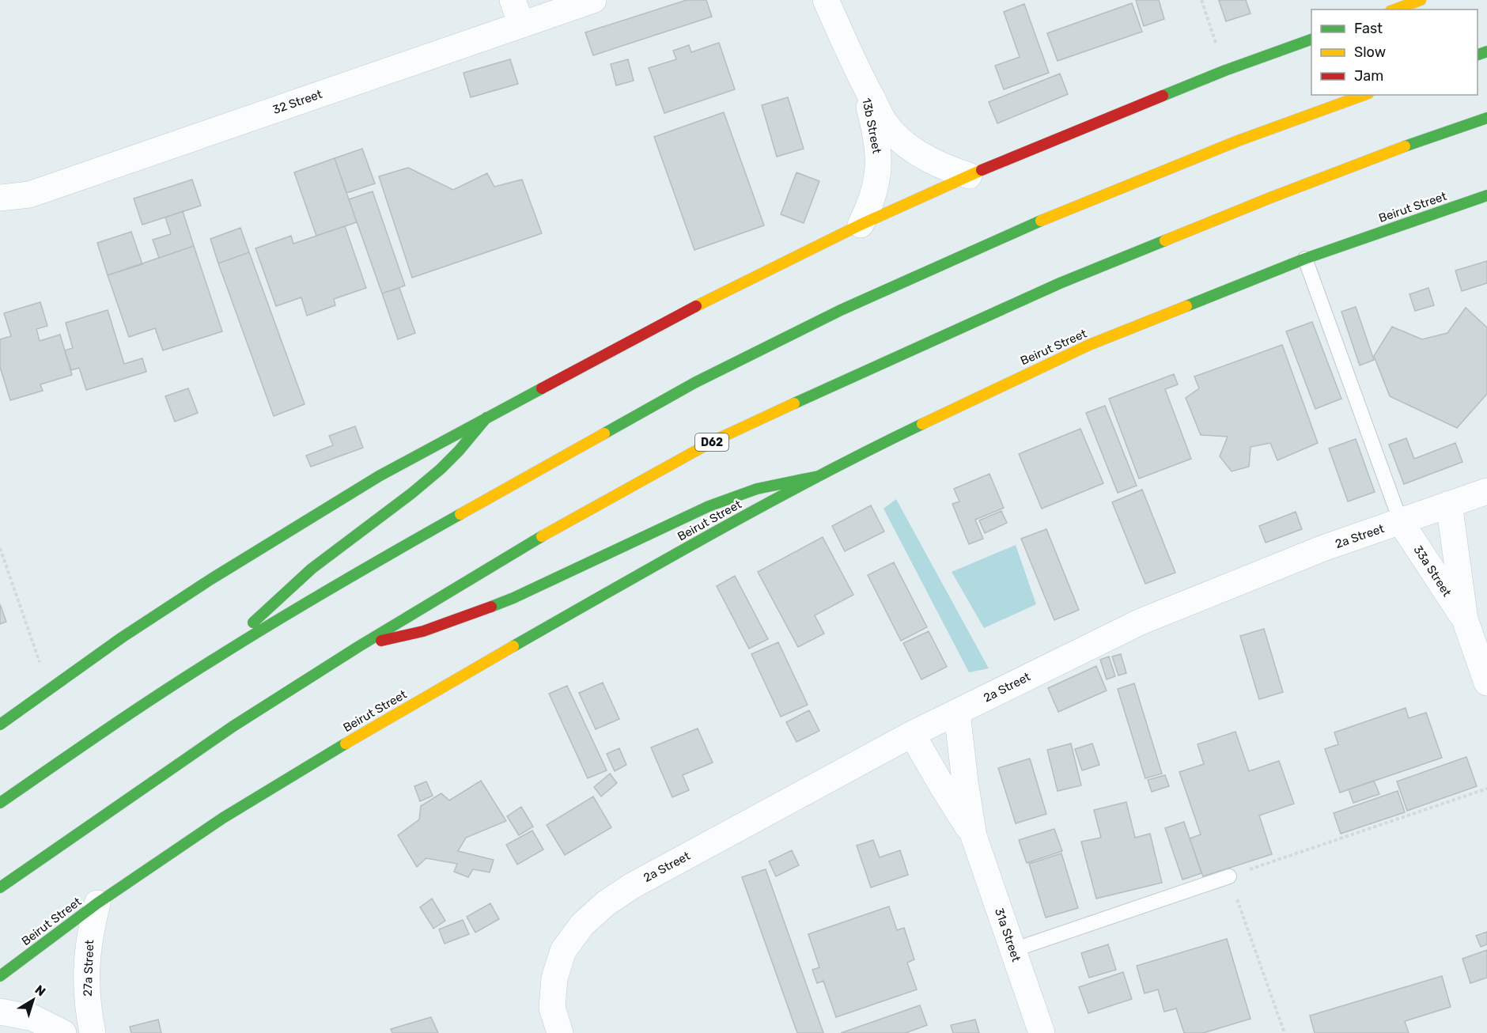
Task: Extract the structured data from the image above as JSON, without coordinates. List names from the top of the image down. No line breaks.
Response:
{"streets":{"main road":["Beirut Street","D62"],"street":["32 Street","13b Street","2a Street","33a Street","31a Street","27a Street"]},"crossings":[["Beirut Street","27a Street"],["2a Street","33a Street"],["2a Street","31a Street"]],"legend":["Fast","Slow","Jam"],"north":"top right"}
